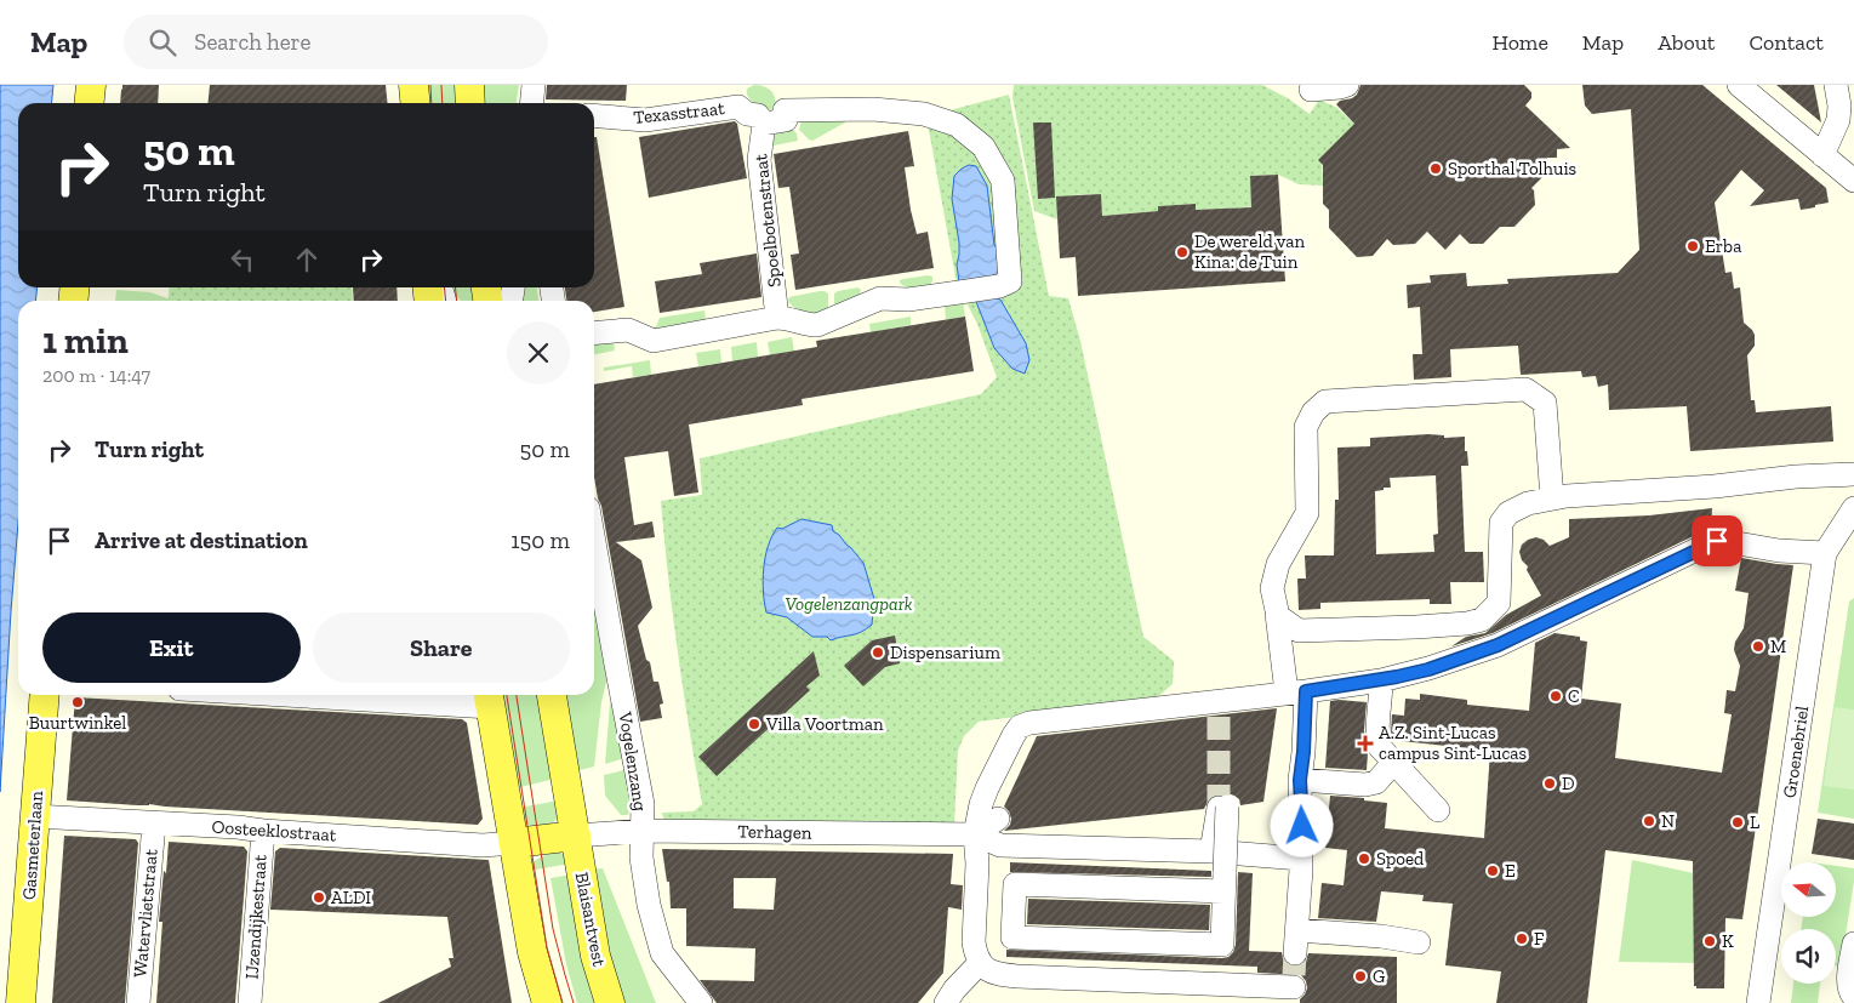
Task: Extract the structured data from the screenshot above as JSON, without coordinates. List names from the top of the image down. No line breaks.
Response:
{"streets":{"main road":["Gasmeterlaan","Blaisantvest"],"street":["Texasstraat","Spoelbotenstraat","Groenebriel","Vogelenzang","Oosteeklostraat","Terhagen","Watervlietstraat","IJzendijkestraat"]},"crossings":[["Texasstraat","Spoelbotenstraat"],["Vogelenzang","Terhagen"],["Oosteeklostraat","Gasmeterlaan"],["Oosteeklostraat","Watervlietstraat"],["Oosteeklostraat","IJzendijkestraat"],["Terhagen","Blaisantvest"]],"parks":["Vogelenzangpark"],"places":{"other":["Sporthal Tolhuis","Erba","De wereld van Kina: de Tuin","M","Dispensarium","C","Buurtwinkel","Villa Voortman","D","N","L","Spoed","E","ALDI","F","K","G"],"health":["A.Z. Sint-Lucas campus Sint-Lucas"]},"north":"left","page":{"header":"Map","search":"Search here","nav":["Home","Map","About","Contact"],"turn":["50 m","Turn right"],"heading":["1 min","200 m · 14:47"],"list":[{"name":"Turn right","value":"50 m"},{"name":"Arrive at destination","value":"150 m"}],"buttons":["Exit","Share"]}}
